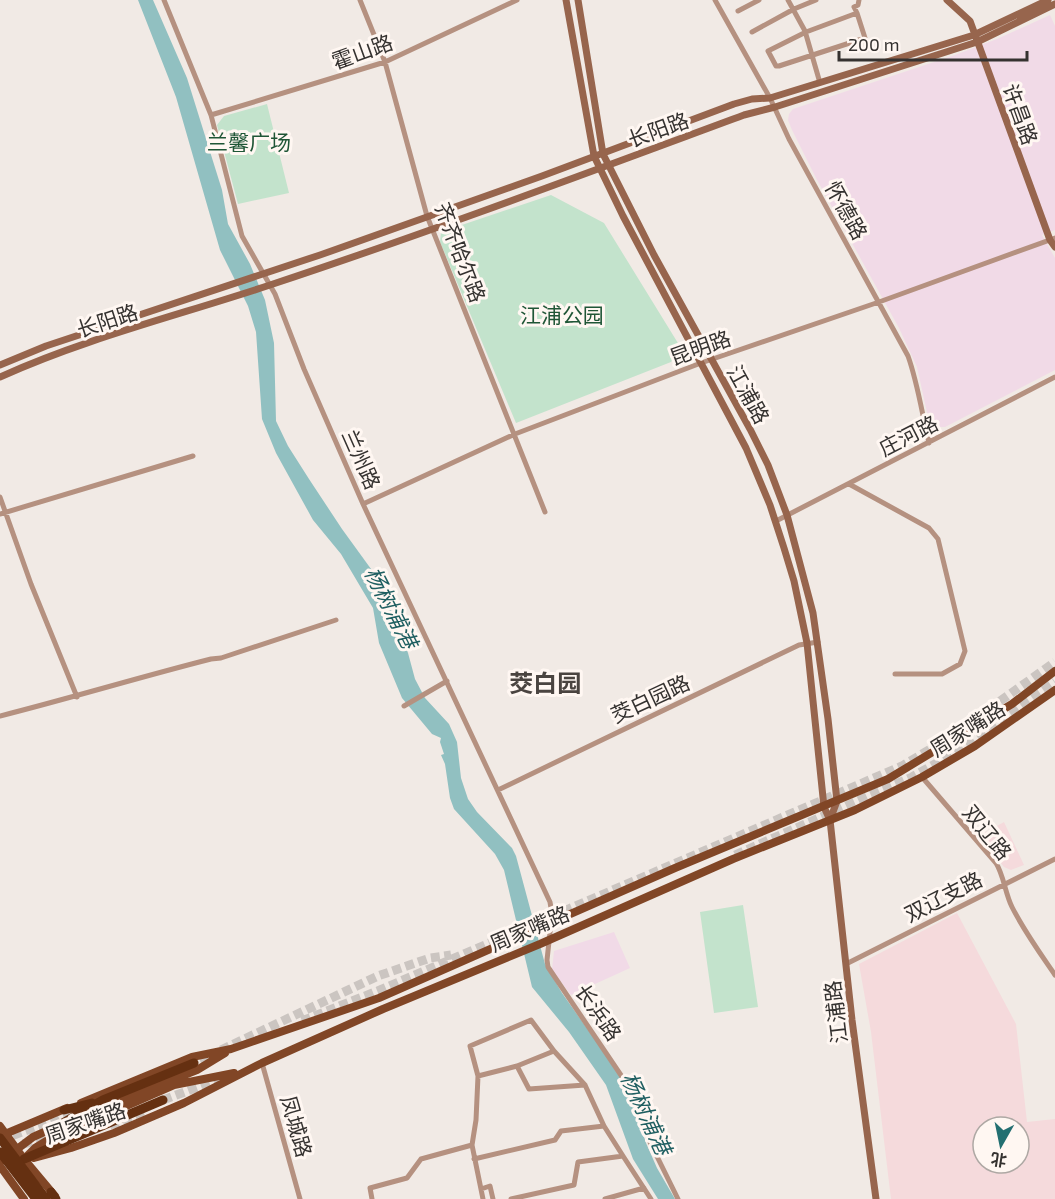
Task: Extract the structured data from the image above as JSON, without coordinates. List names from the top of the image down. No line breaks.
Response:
{"streets":{"main road":["许昌路","长阳路","江浦路","周家嘴路"],"street":["霍山路","怀德路","齐齐哈尔路","昆明路","庄河路","兰州路","茭白园路","双辽路","双辽支路","长浜路","凤城路"]},"crossings":[["霍山路","齐齐哈尔路"],["霍山路","兰州路"],["许昌路","长阳路"],["许昌路","昆明路"],["长阳路","怀德路"],["长阳路","齐齐哈尔路"],["长阳路","江浦路"],["长阳路","兰州路"],["怀德路","昆明路"],["怀德路","庄河路"],["齐齐哈尔路","昆明路"],["昆明路","江浦路"],["昆明路","兰州路"],["江浦路","庄河路"],["江浦路","茭白园路"],["江浦路","周家嘴路"],["江浦路","双辽支路"],["兰州路","茭白园路"],["兰州路","周家嘴路"],["兰州路","长浜路"],["周家嘴路","双辽路"],["周家嘴路","长浜路"],["周家嘴路","凤城路"],["双辽路","双辽支路"]],"districts":["茭白园"],"water":["杨树浦港"],"parks":["兰馨广场","江浦公园"],"scale_bar":"200 m","north":"bottom"}
